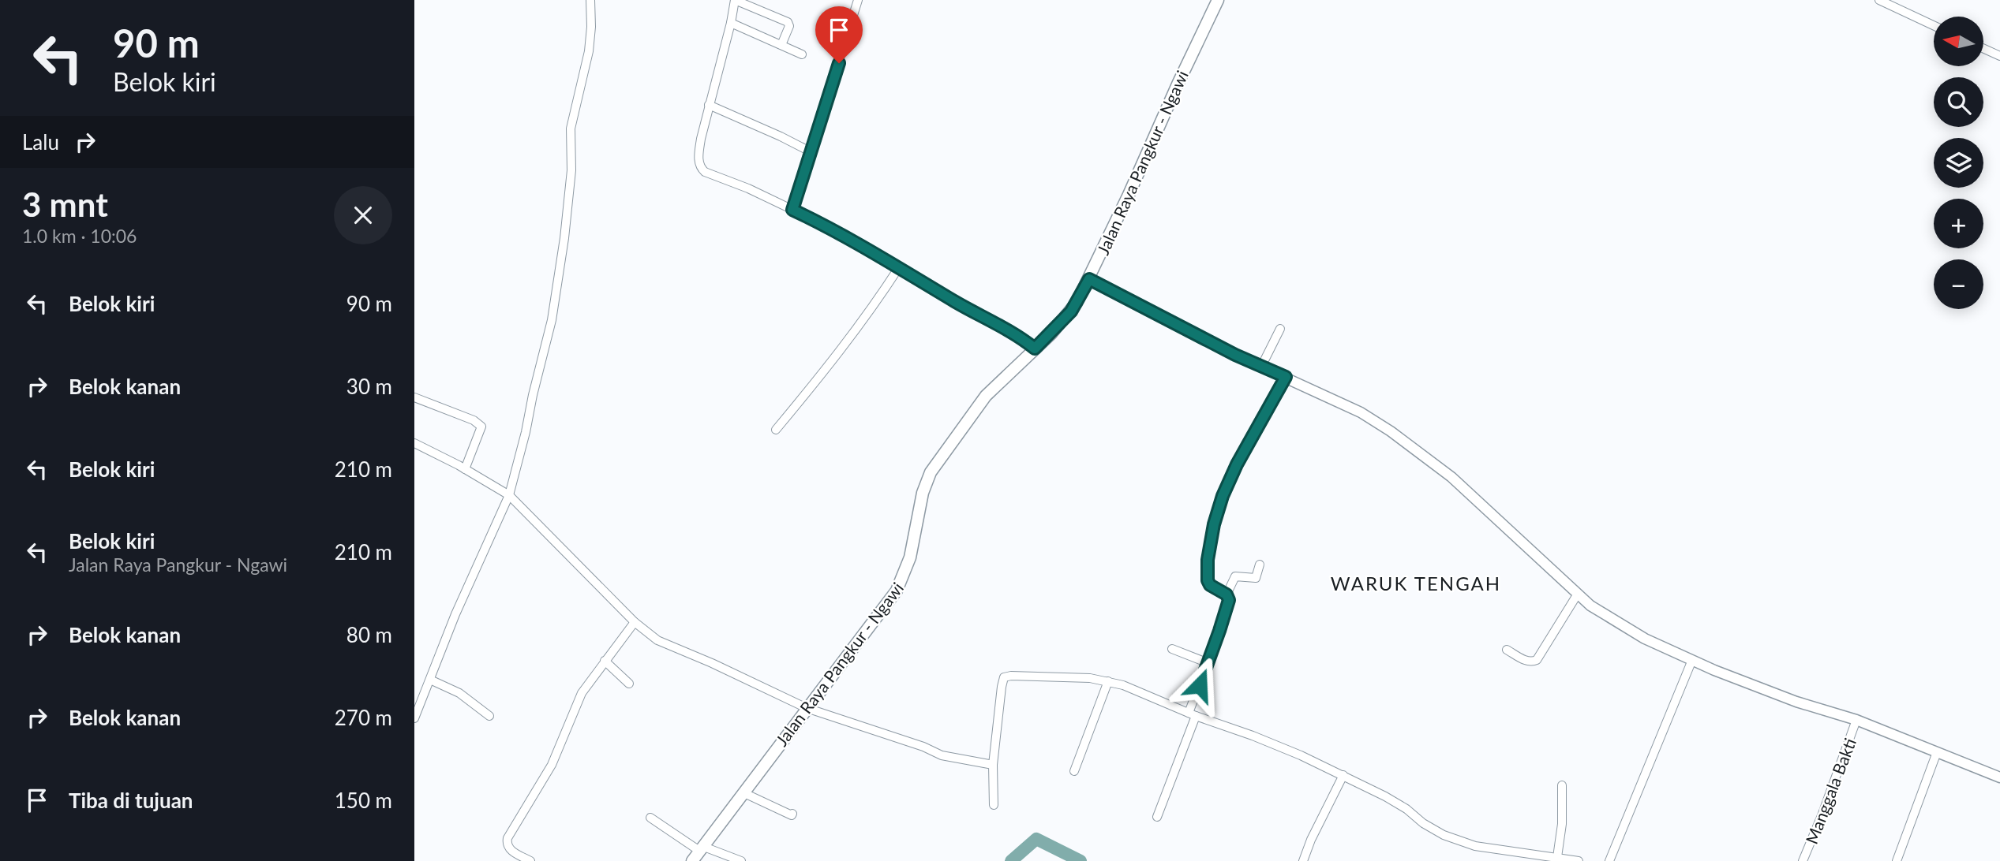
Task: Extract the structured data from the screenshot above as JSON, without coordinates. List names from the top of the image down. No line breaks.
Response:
{"streets":{"main road":["Jalan Raya Pangkur - Ngawi"],"street":["Manggala Bakti"]},"districts":["WARUK TENGAH"],"north":"left","page":{"turn":["90 m","Belok kiri"],"map_buttons":["+","−"],"then":"Lalu","heading":["3 mnt","1.0 km · 10:06"],"list":[{"name":"Belok kiri","value":"90 m"},{"name":"Belok kanan","value":"30 m"},{"name":"Belok kiri","value":"210 m"},{"name":"Belok kiri","note":"Jalan Raya Pangkur - Ngawi","value":"210 m"},{"name":"Belok kanan","value":"80 m"},{"name":"Belok kanan","value":"270 m"},{"name":"Tiba di tujuan","value":"150 m"}]}}
